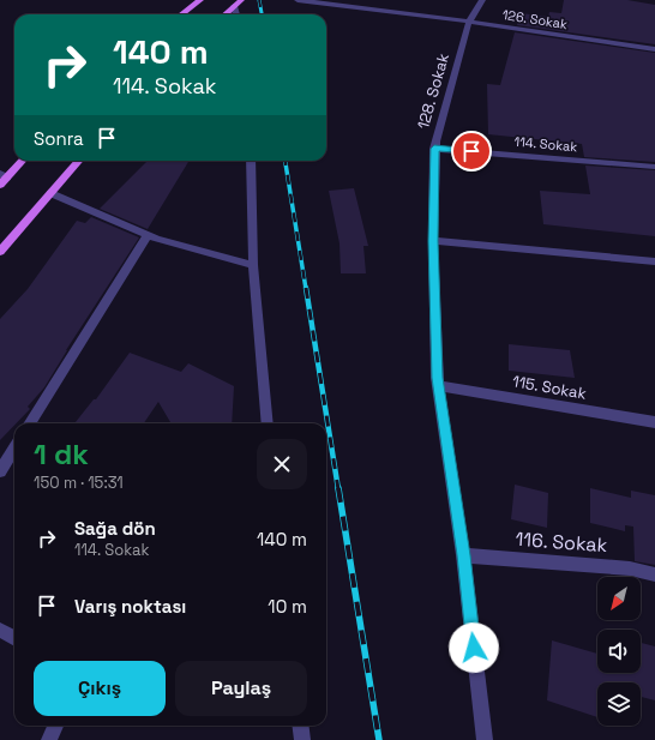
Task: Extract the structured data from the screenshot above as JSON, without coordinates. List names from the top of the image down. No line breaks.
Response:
{"streets":{"street":["126. Sokak","128. Sokak","114. Sokak","115. Sokak","116. Sokak"]},"crossings":[["126. Sokak","128. Sokak"],["128. Sokak","114. Sokak"],["128. Sokak","115. Sokak"],["128. Sokak","116. Sokak"]],"north":"bottom left","page":{"turn":["140 m","114. Sokak"],"then":"Sonra","heading":["1 dk","150 m · 15:31"],"list":[{"name":"Sağa dön","note":"114. Sokak","value":"140 m"},{"name":"Varış noktası","value":"10 m"}],"buttons":["Çıkış","Paylaş"]}}
